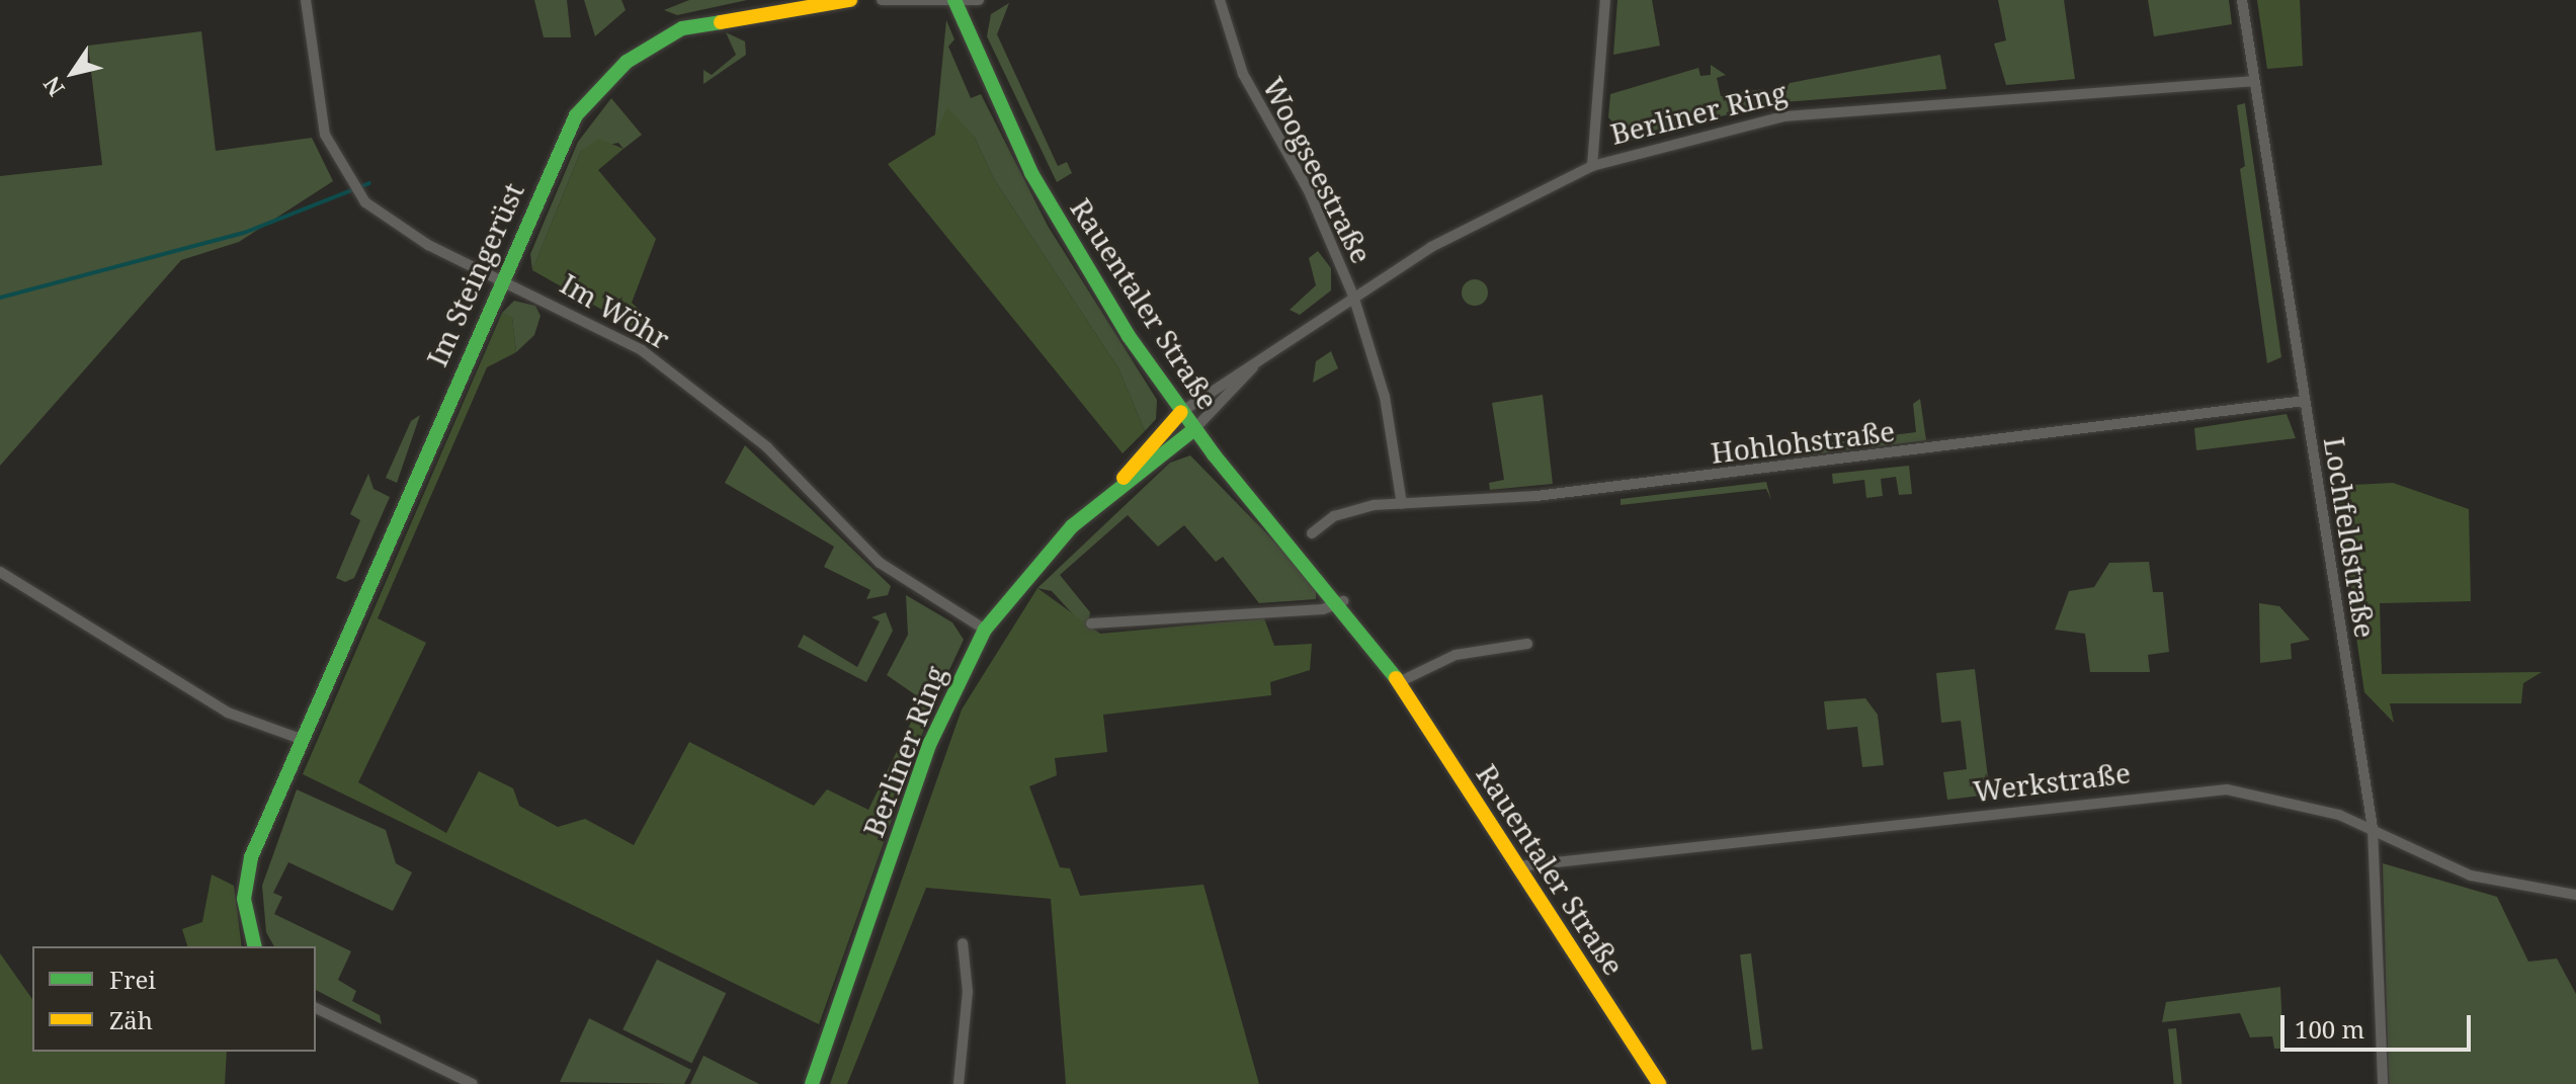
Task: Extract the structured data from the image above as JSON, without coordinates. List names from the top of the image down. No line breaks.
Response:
{"streets":{"street":["Berliner Ring","Woogseestraße","Im Steingerüst","Rauentaler Straße","Im Wöhr","Hohlohstraße","Lochfeldstraße","Werkstraße"]},"crossings":[["Berliner Ring","Woogseestraße"],["Berliner Ring","Rauentaler Straße"],["Berliner Ring","Im Wöhr"],["Berliner Ring","Lochfeldstraße"],["Woogseestraße","Hohlohstraße"],["Im Steingerüst","Im Wöhr"],["Rauentaler Straße","Werkstraße"],["Hohlohstraße","Lochfeldstraße"],["Lochfeldstraße","Werkstraße"]],"legend":["Frei","Zäh"],"scale_bar":"100 m","north":"bottom left"}
